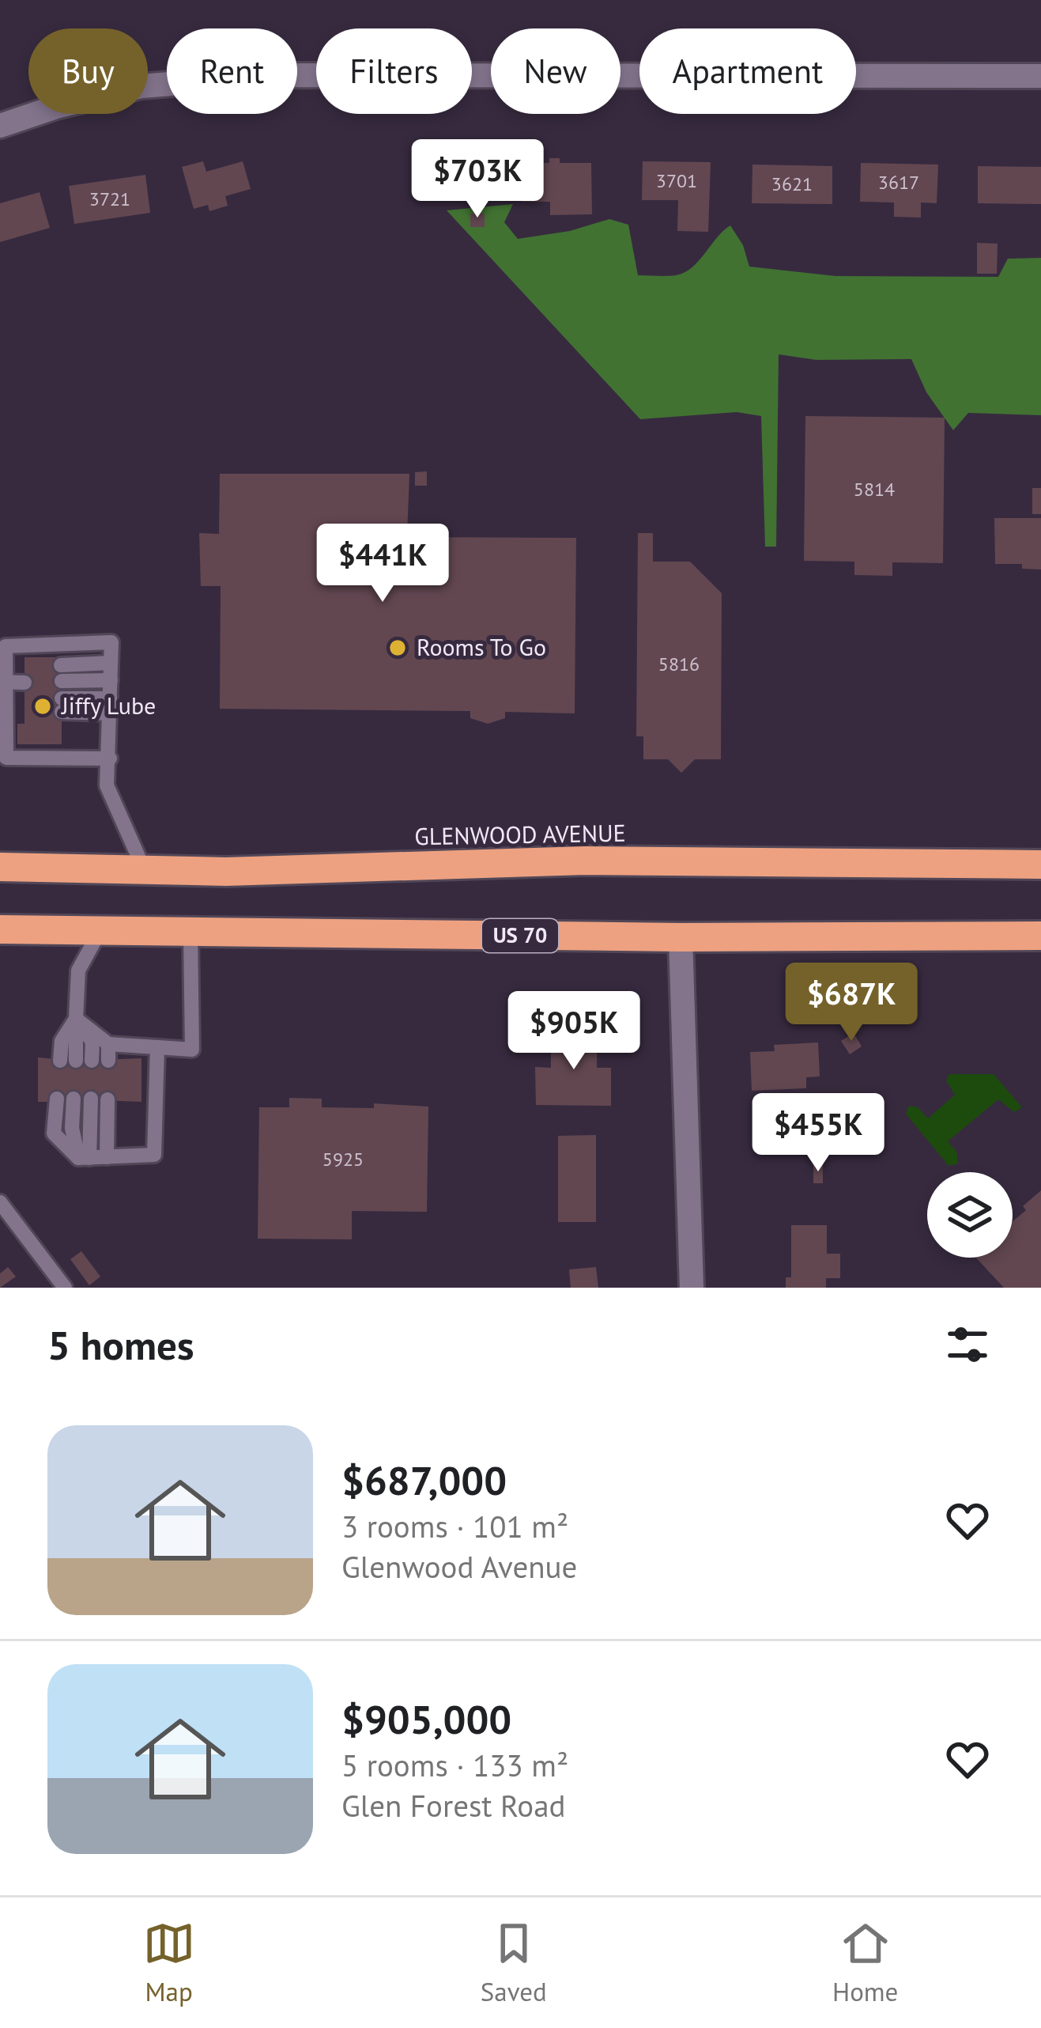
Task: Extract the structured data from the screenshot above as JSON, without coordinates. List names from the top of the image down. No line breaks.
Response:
{"streets":{"highway":["GLENWOOD AVENUE","US 70"]},"places":["Rooms To Go","Jiffy Lube"],"house_numbers":["3701","3617","3621","3721","5814","5816","5925"],"page":{"chip":["Buy","Rent","Filters","New","Apartment"],"price":["$703K","$441K","$687K","$905K","$455K"],"heading":"5 homes","list":[{"name":"$687,000","note":"3 rooms · 101 m² · Glenwood Avenue"},{"name":"$905,000","note":"5 rooms · 133 m² · Glen Forest Road"}],"tabs":["Map","Saved","Home"]}}
